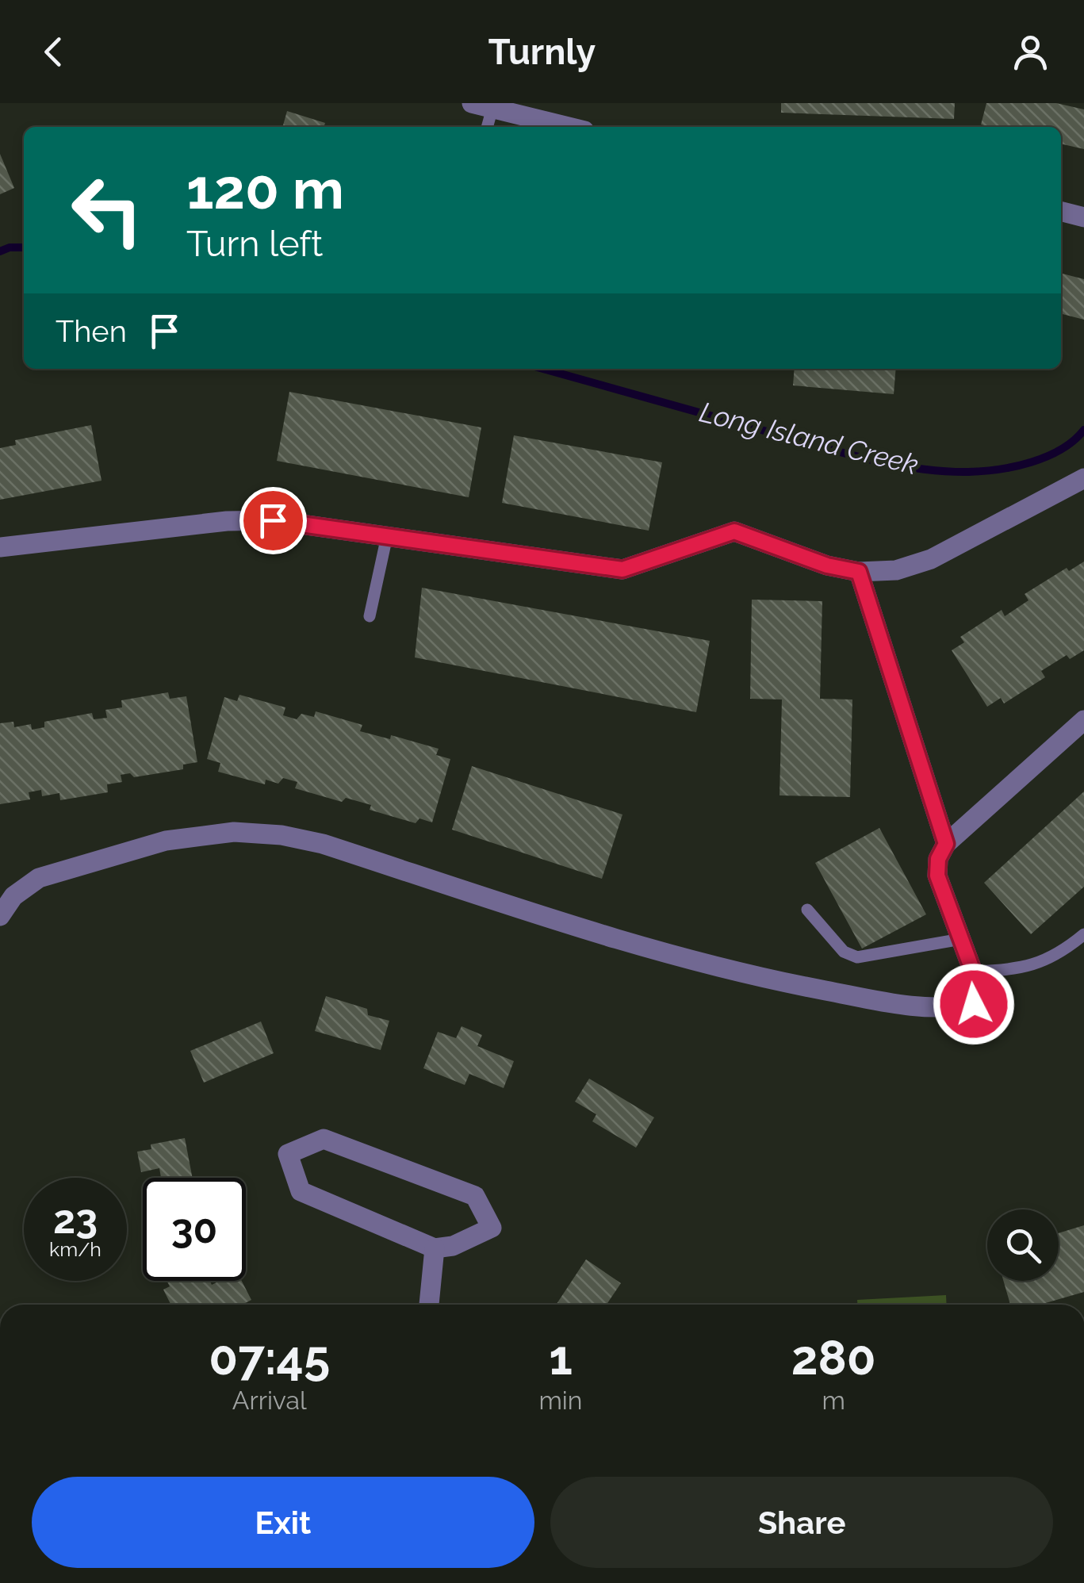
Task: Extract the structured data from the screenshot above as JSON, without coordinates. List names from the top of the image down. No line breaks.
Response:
{"water":["Long Island Creek"],"page":{"header":"Turnly","turn":["120 m","Turn left"],"then":"Then","speed":"23 km/h","limit":"30","eta":["07:45","Arrival","1","min","280","m"],"buttons":["Exit","Share"]}}
